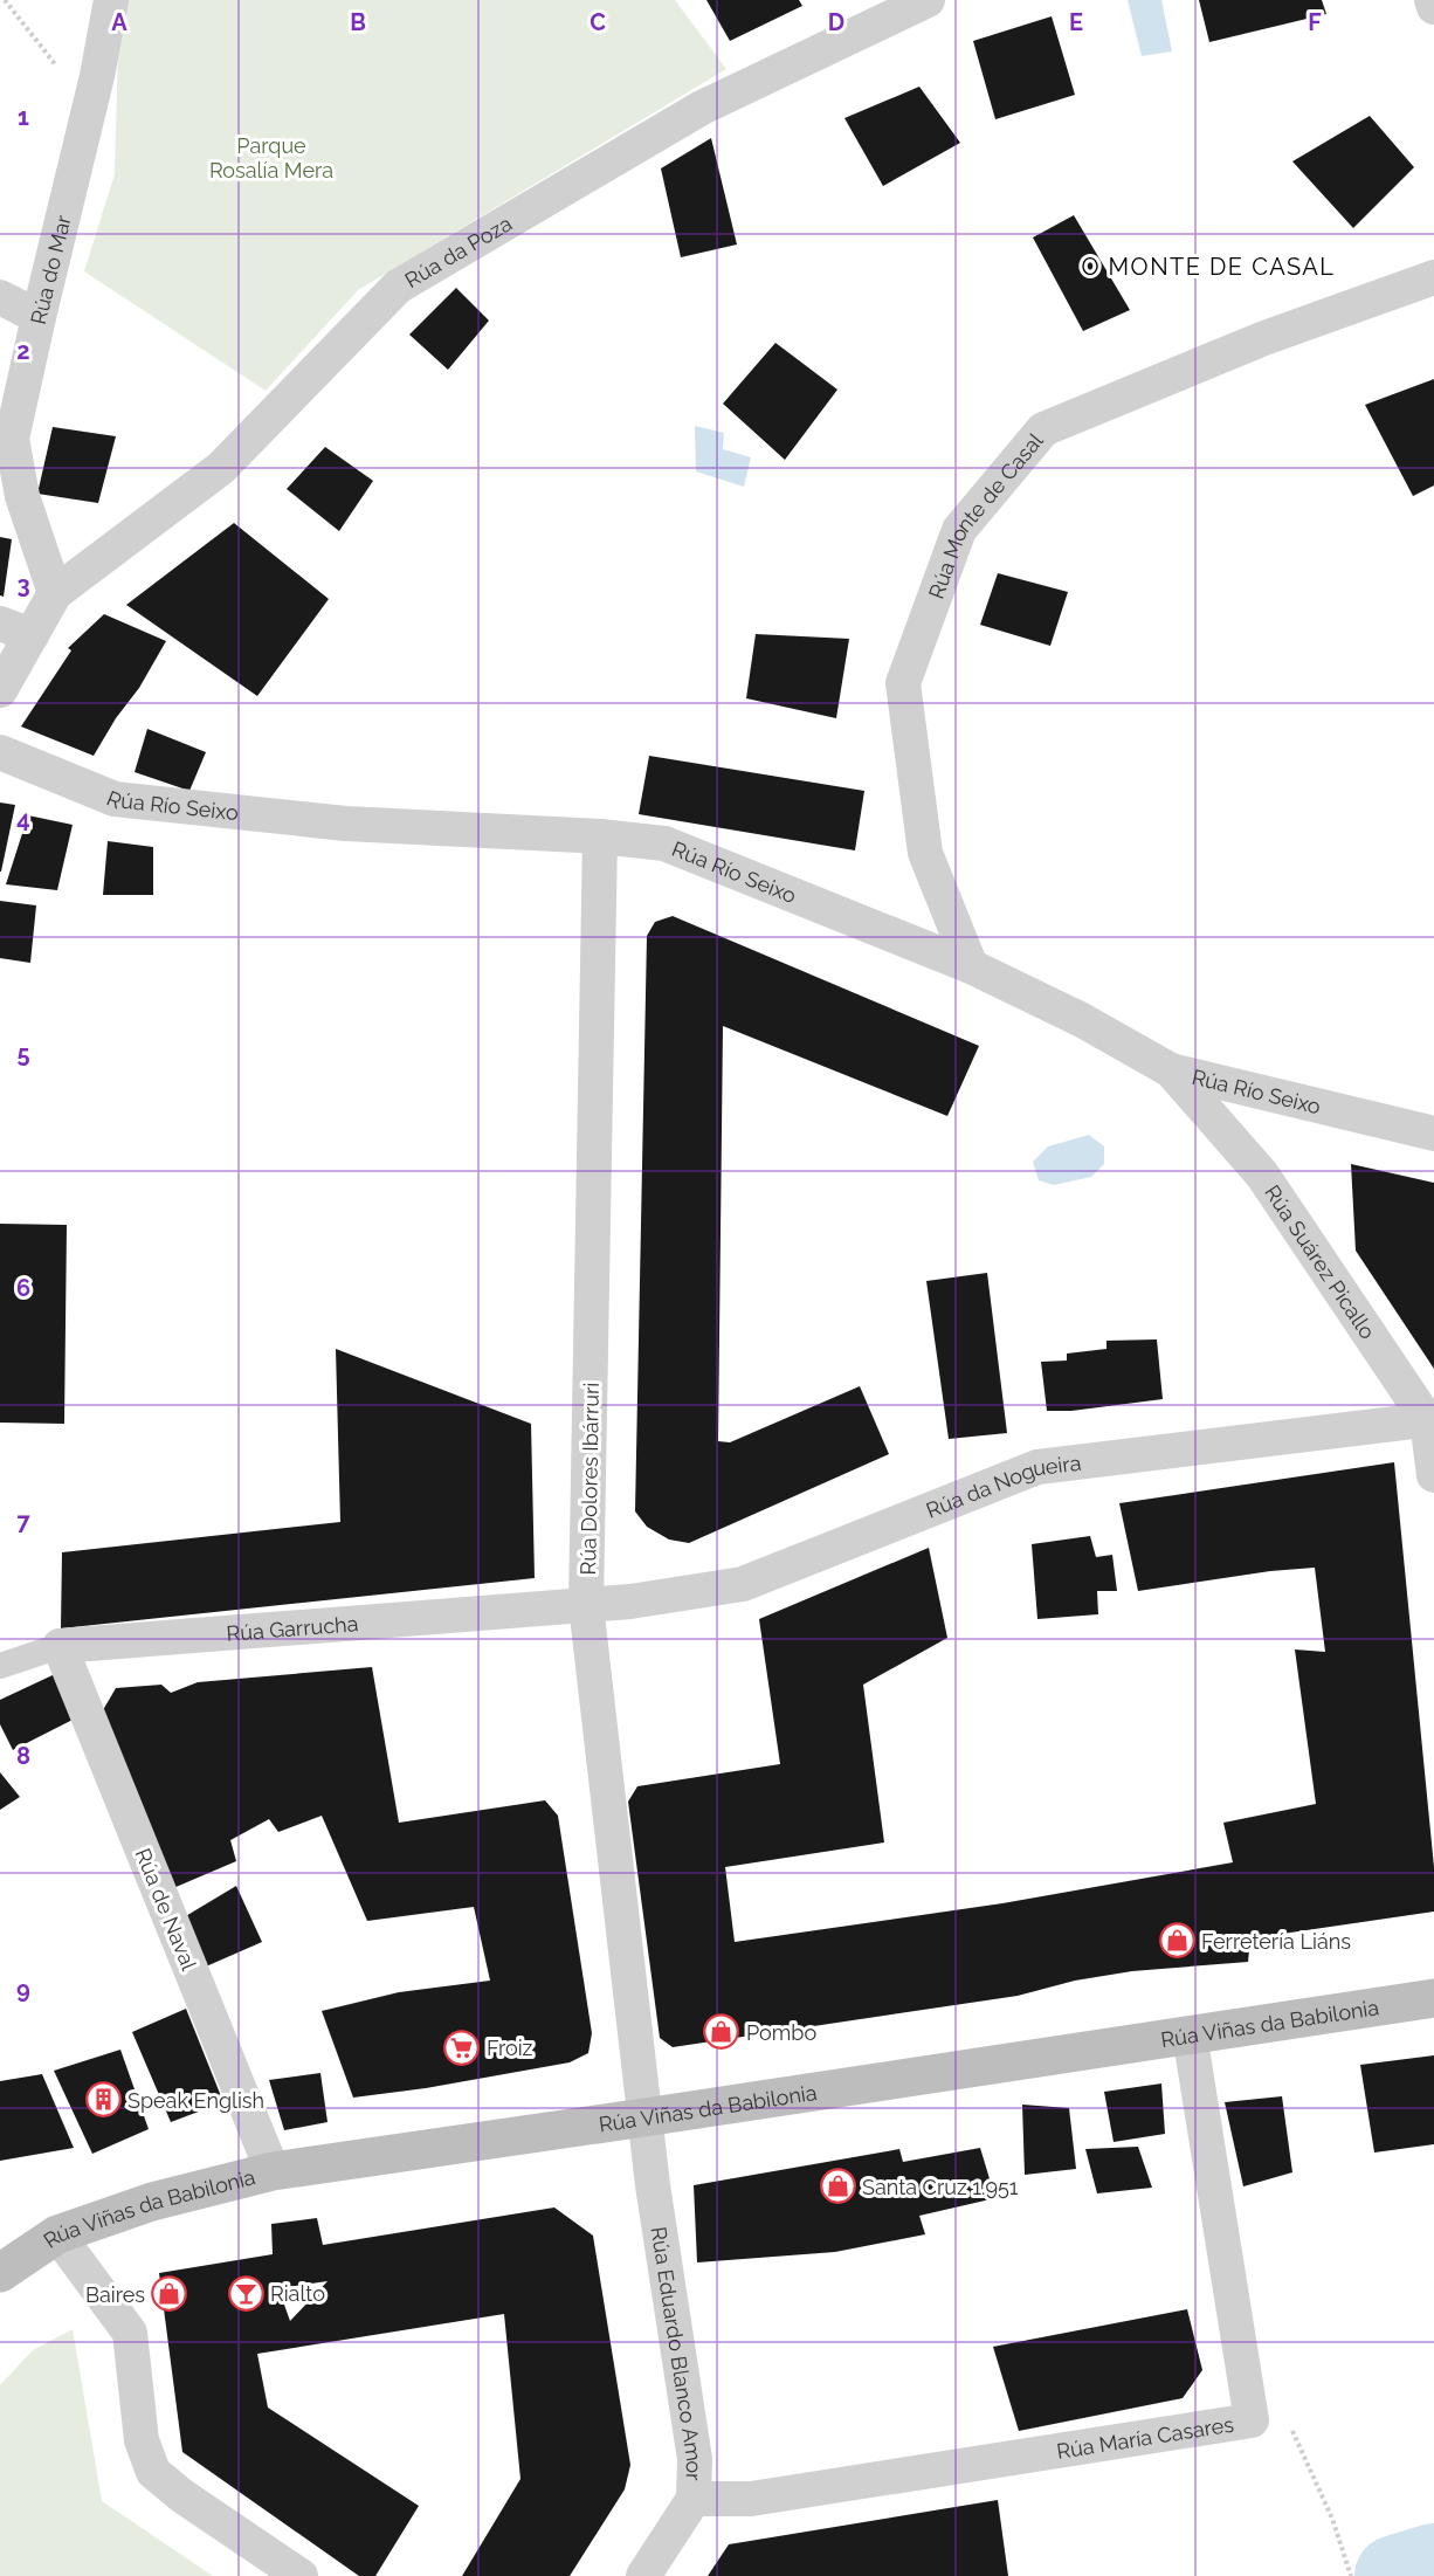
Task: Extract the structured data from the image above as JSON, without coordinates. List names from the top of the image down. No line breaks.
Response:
{"streets":{"main road":["Rúa Viñas da Babilonia"],"street":["Rúa da Poza","Rúa do Mar","Rúa Monte de Casal","Rúa Río Seixo","Rúa Suárez Picallo","Rúa Dolores Ibárruri","Rúa da Nogueira","Rúa Garrucha","Rúa de Naval","Rúa Eduardo Blanco Amor","Rúa María Casares"]},"crossings":[["Rúa da Poza","Rúa do Mar"],["Rúa Monte de Casal","Rúa Río Seixo"],["Rúa Río Seixo","Rúa Suárez Picallo"],["Rúa Río Seixo","Rúa Dolores Ibárruri"],["Rúa Suárez Picallo","Rúa da Nogueira"],["Rúa Dolores Ibárruri","Rúa da Nogueira"],["Rúa Dolores Ibárruri","Rúa Garrucha"],["Rúa Dolores Ibárruri","Rúa Viñas da Babilonia"],["Rúa Dolores Ibárruri","Rúa Eduardo Blanco Amor"],["Rúa da Nogueira","Rúa Garrucha"],["Rúa Garrucha","Rúa de Naval"],["Rúa de Naval","Rúa Viñas da Babilonia"],["Rúa Viñas da Babilonia","Rúa Eduardo Blanco Amor"],["Rúa Viñas da Babilonia","Rúa María Casares"],["Rúa Eduardo Blanco Amor","Rúa María Casares"]],"districts":["O MONTE DE CASAL"],"parks":["Parque Rosalía Mera"],"places":{"shop":["Ferretería Liáns","Pombo","Santa Cruz 1.951","Baires"],"supermarket":["Froiz"],"building":["Speak English"],"bar":["Rialto"]},"grid":{"columns":["A","B","C","D","E","F"],"rows":["1","2","3","4","5","6","7","8","9"]}}
